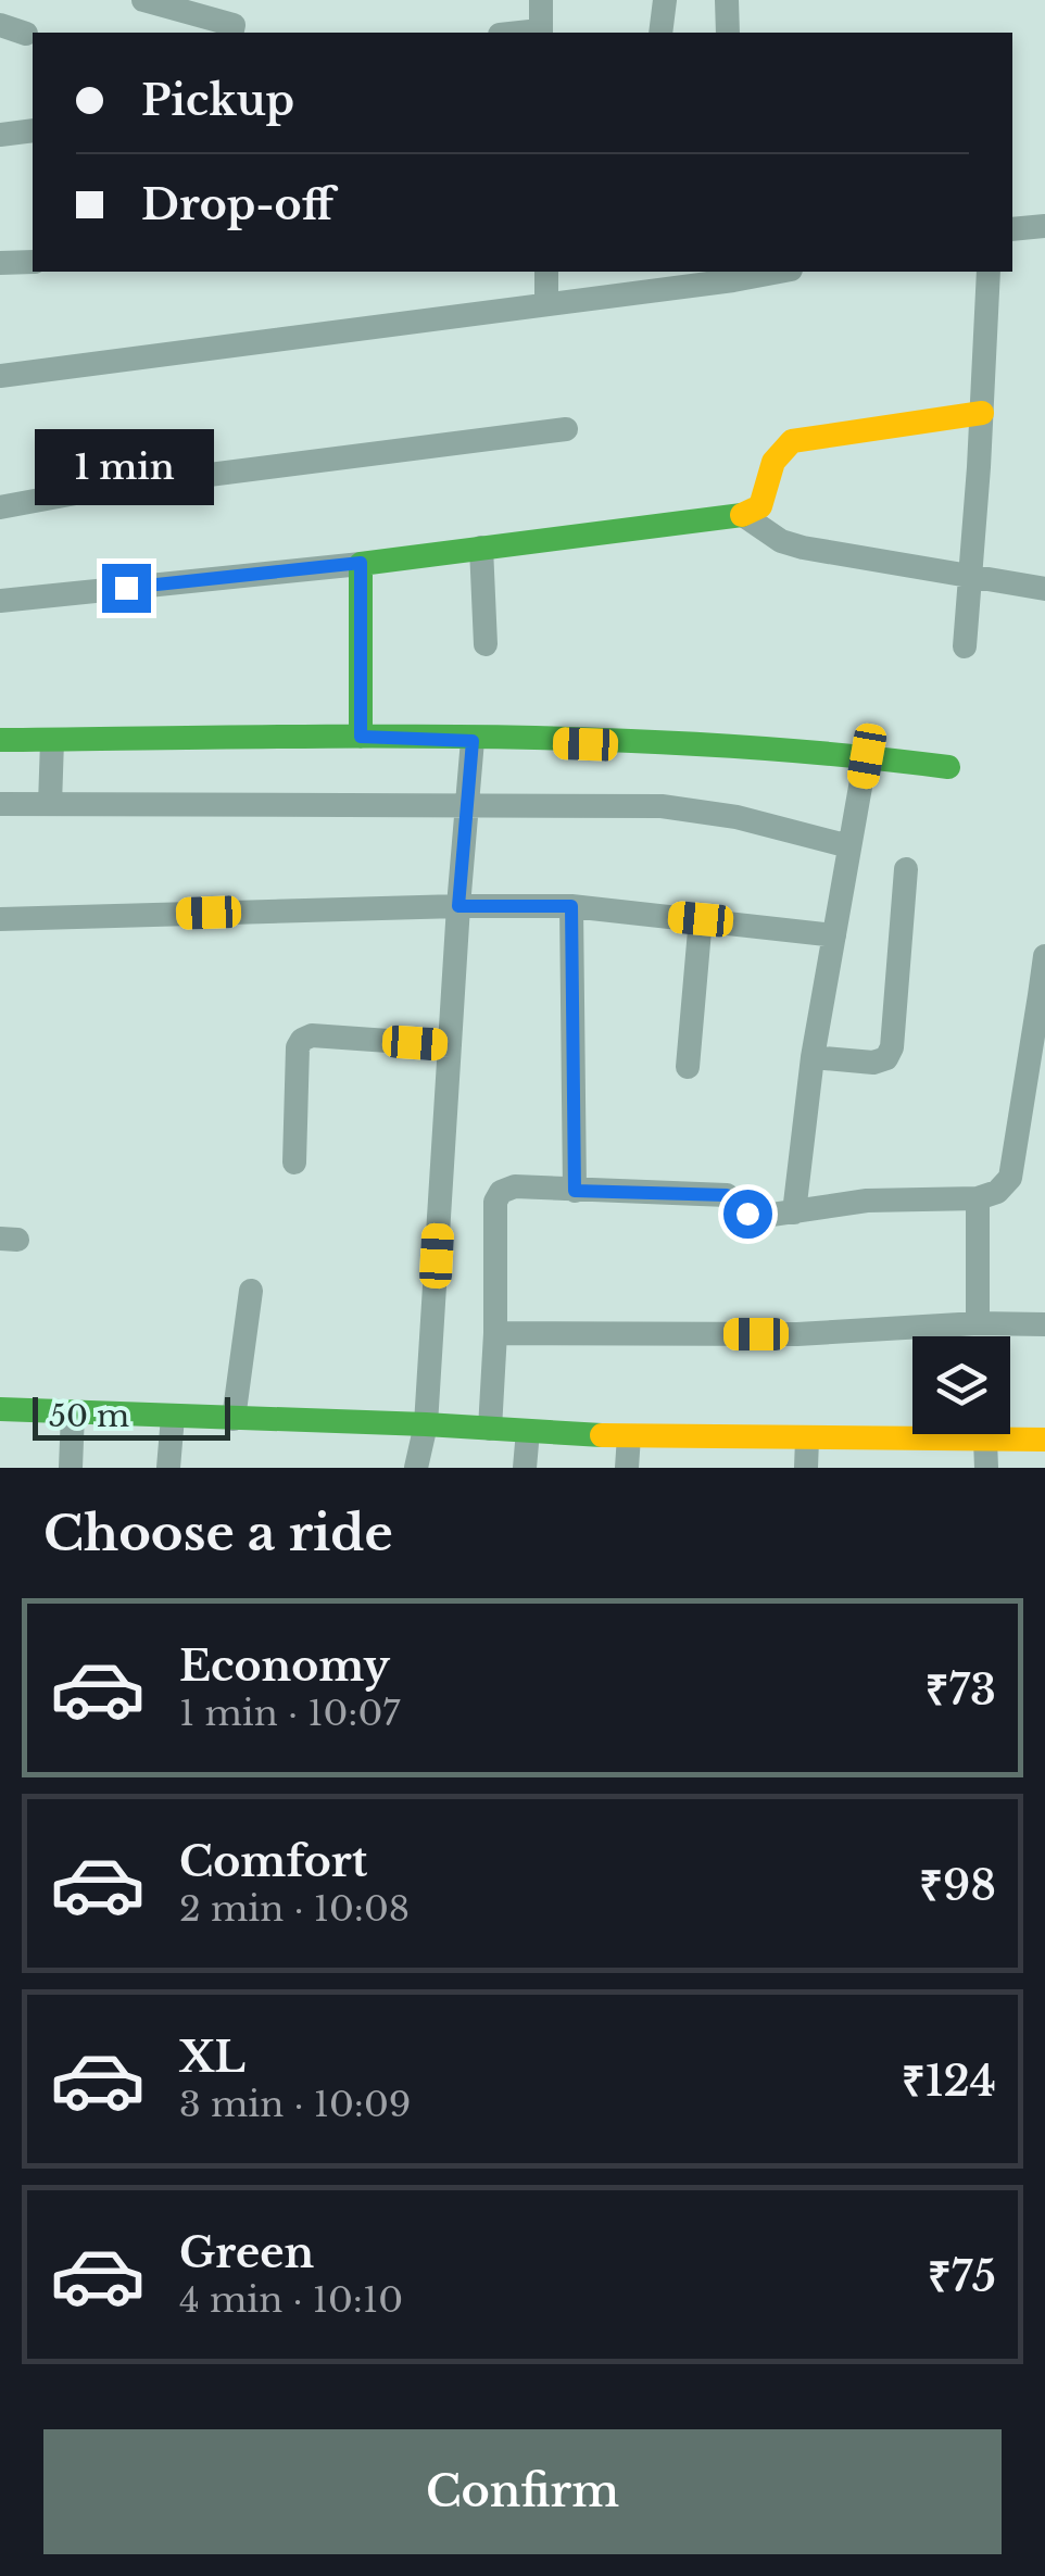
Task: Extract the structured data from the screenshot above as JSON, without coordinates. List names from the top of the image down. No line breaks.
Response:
{"scale_bar":"50 m","page":{"banner":["Pickup","Drop-off"],"bubble":"1 min","scale":"50 m","heading":"Choose a ride","list":[{"name":"Economy","note":"1 min · 10:07","value":"₹73"},{"name":"Comfort","note":"2 min · 10:08","value":"₹98"},{"name":"XL","note":"3 min · 10:09","value":"₹124"},{"name":"Green","note":"4 min · 10:10","value":"₹75"}],"buttons":"Confirm"}}
